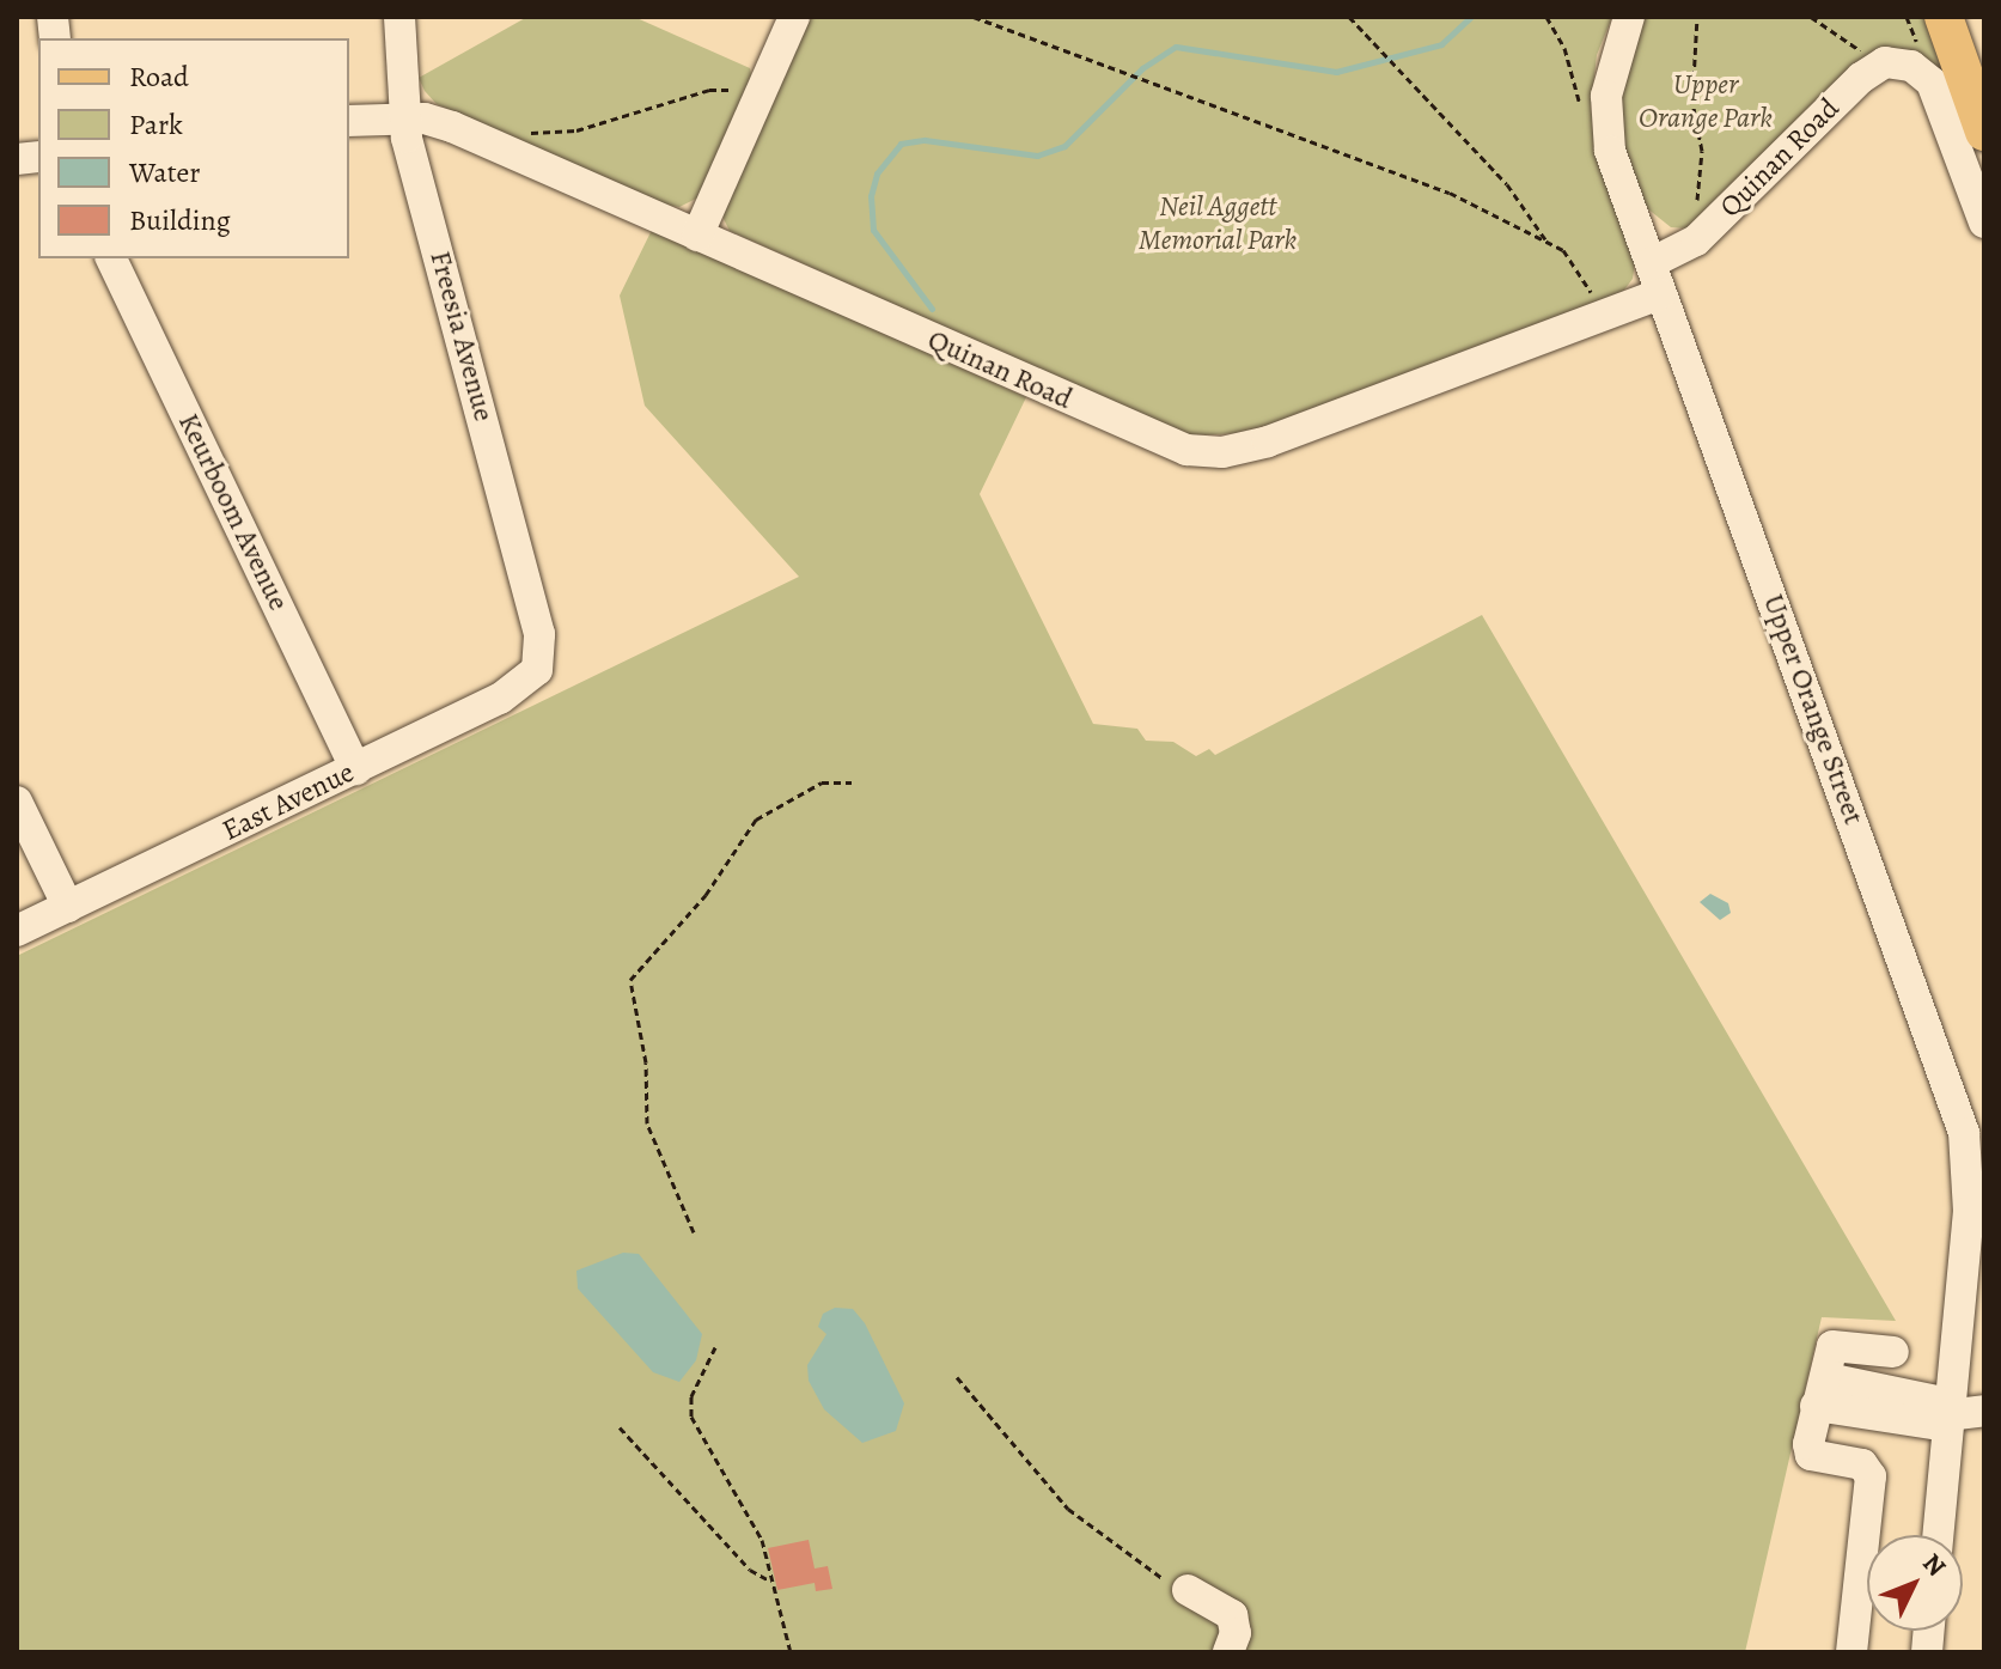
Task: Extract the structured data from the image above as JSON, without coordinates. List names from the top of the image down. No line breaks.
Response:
{"streets":{"street":["Quinan Road","Freesia Avenue","Keurboom Avenue","Upper Orange Street","East Avenue"]},"crossings":[["Quinan Road","Freesia Avenue"],["Quinan Road","Upper Orange Street"],["Freesia Avenue","East Avenue"],["Keurboom Avenue","East Avenue"]],"parks":["Upper Orange Park","Neil Aggett Memorial Park"],"legend":["Road","Park","Water","Building"],"north":"top right"}
